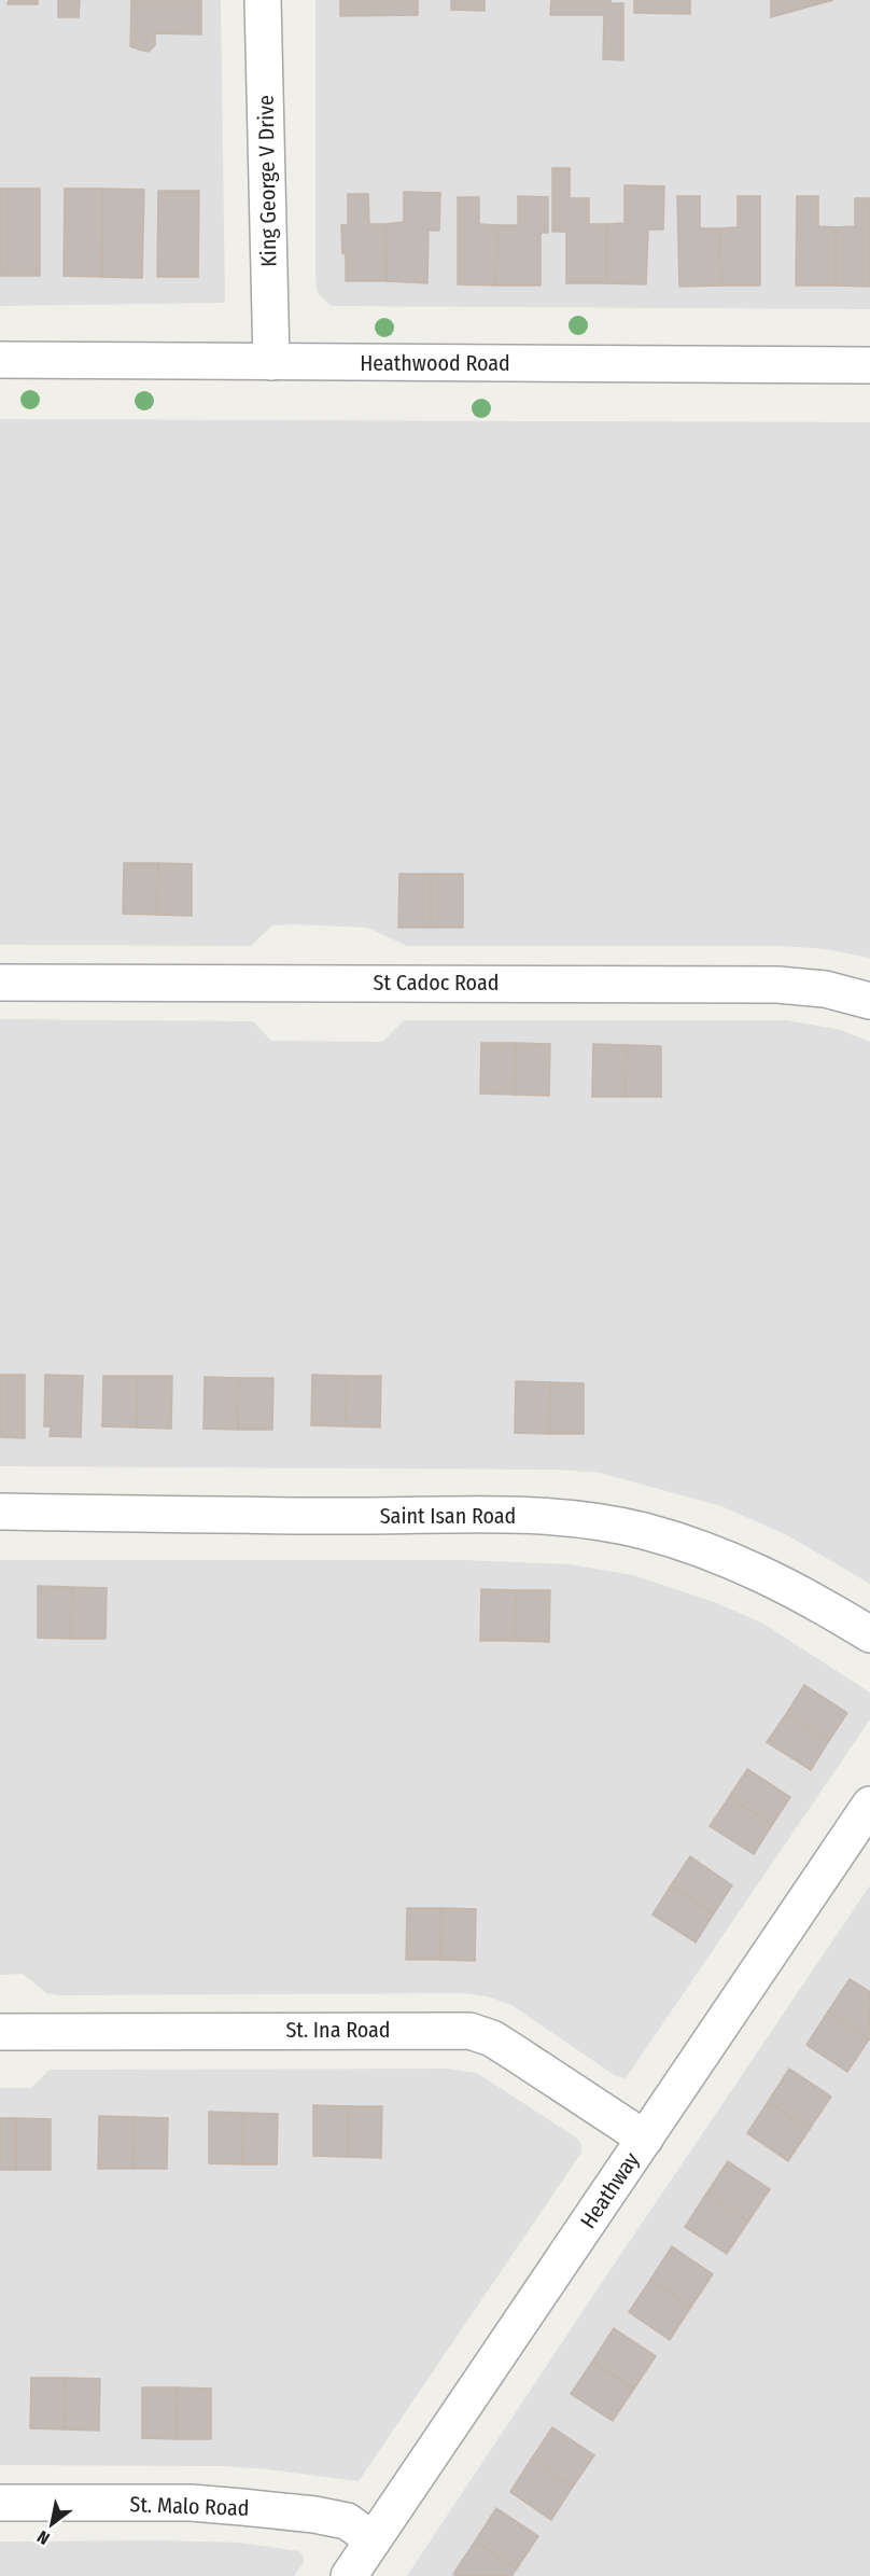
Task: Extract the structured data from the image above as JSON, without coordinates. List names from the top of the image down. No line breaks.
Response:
{"streets":{"street":["King George V Drive","Heathwood Road","St Cadoc Road","Saint Isan Road","St. Ina Road","Heathway","St. Malo Road"]},"crossings":[["King George V Drive","Heathwood Road"],["St. Ina Road","Heathway"],["Heathway","St. Malo Road"]],"north":"bottom left"}
